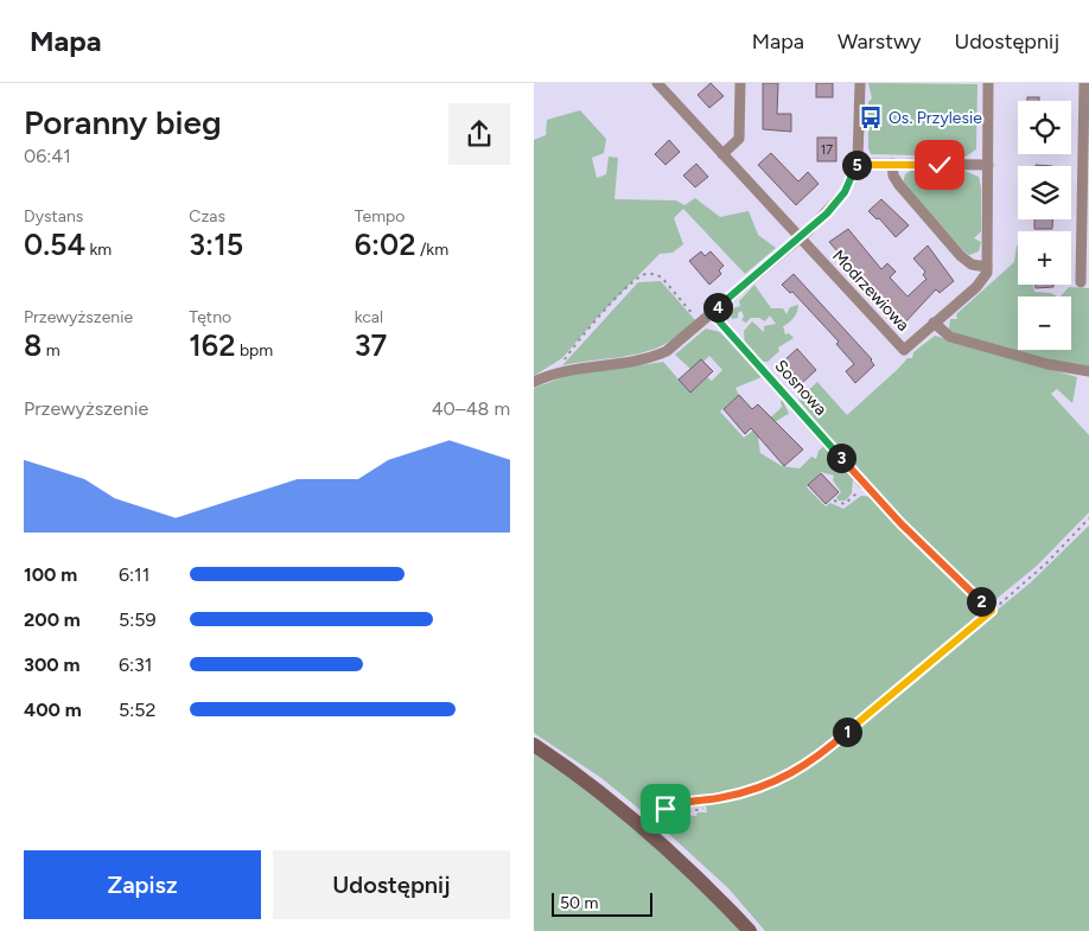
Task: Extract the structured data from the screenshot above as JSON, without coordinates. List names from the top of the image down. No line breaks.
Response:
{"streets":{"street":["Modrzewiowa","Sosnowa"]},"places":{"bus stop":["Os. Przylesie"]},"house_numbers":["17"],"scale_bar":"50 m","page":{"header":"Mapa","nav":["Mapa","Warstwy","Udostępnij"],"heading":["Poranny bieg","06:41"],"map_buttons":["+","−"],"pins":["5","4","3","2","1"],"stats":[["Dystans","0.54 km"],["Czas","3:15"],["Tempo","6:02 /km"],["Przewyższenie","8 m"],["Tętno","162 bpm"],["kcal","37"]],"chart":["Przewyższenie","40–48 m"],"list":[{"name":"100 m","note":"6:11"},{"name":"200 m","note":"5:59"},{"name":"300 m","note":"6:31"},{"name":"400 m","note":"5:52"}],"buttons":["Zapisz","Udostępnij"],"scale":"50 m"}}
